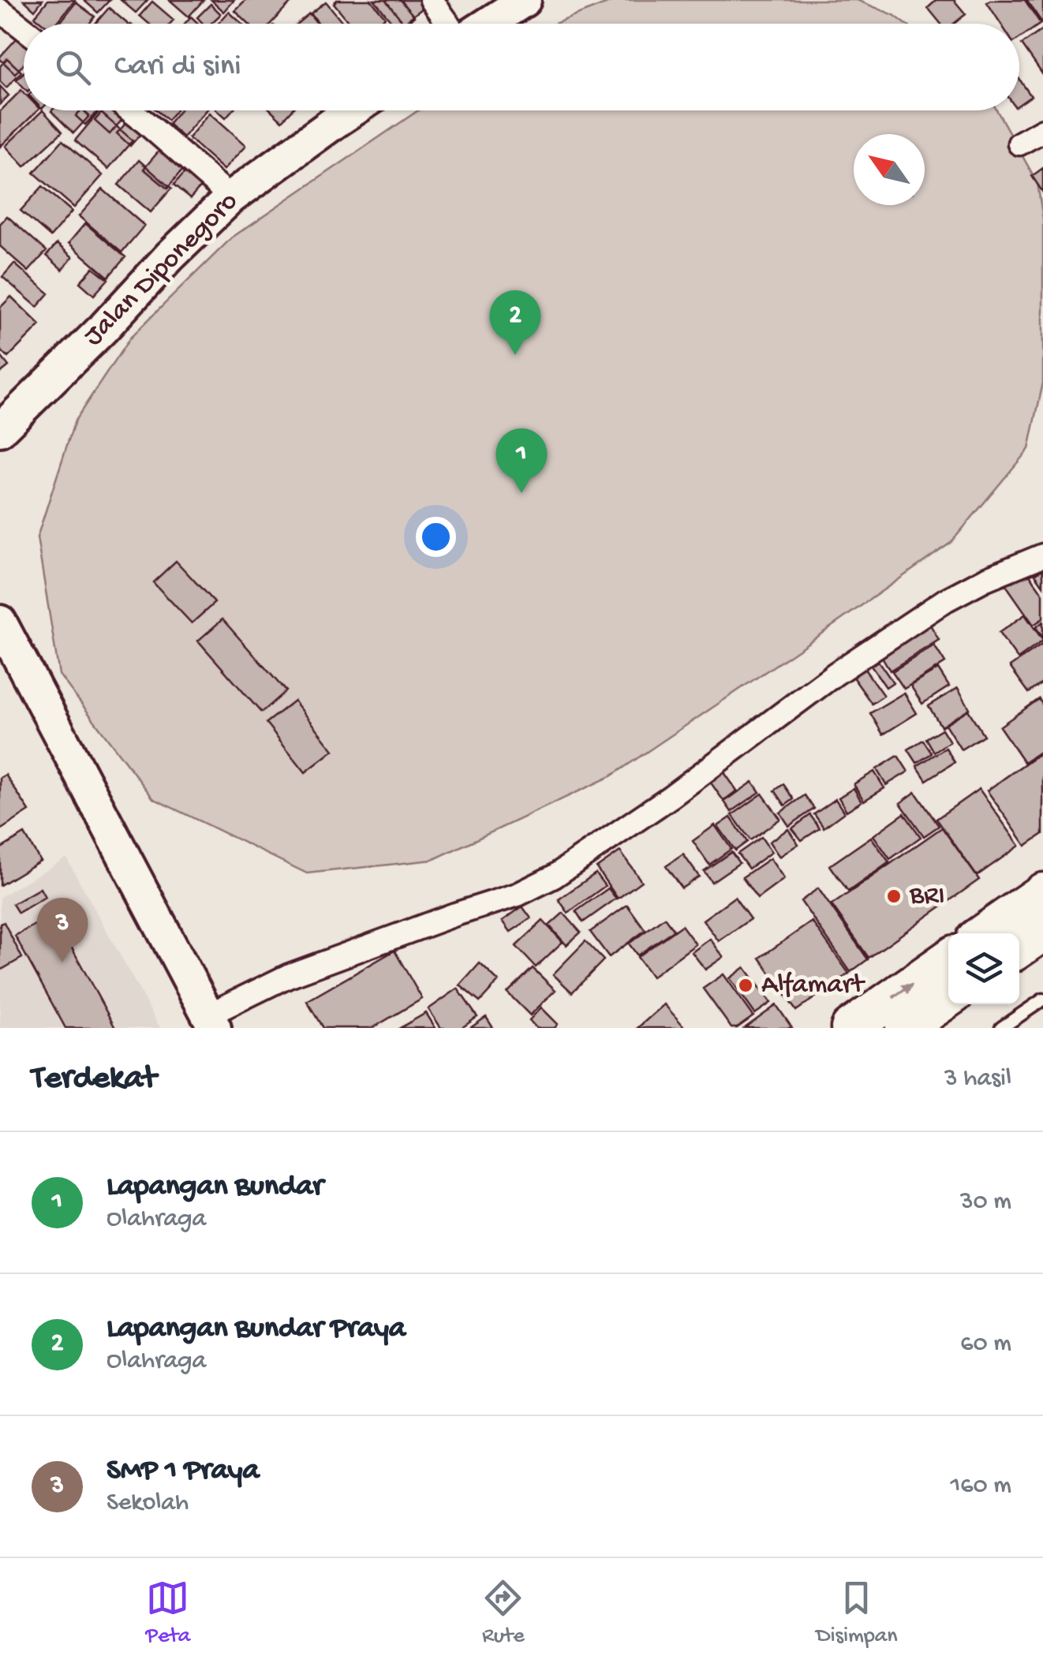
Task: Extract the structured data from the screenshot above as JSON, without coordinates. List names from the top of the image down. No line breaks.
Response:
{"streets":{"main road":["Jalan Diponegoro"]},"places":["BRI","Alfamart"],"north":"top left","page":{"search":"Cari di sini","pins":["2","1","3"],"heading":["Terdekat","3 hasil"],"list":[{"mark":"1","name":"Lapangan Bundar","note":"Olahraga","value":"30 m"},{"mark":"2","name":"Lapangan Bundar Praya","note":"Olahraga","value":"60 m"},{"mark":"3","name":"SMP 1 Praya","note":"Sekolah","value":"160 m"}],"nav":["Peta","Rute","Disimpan"]}}
